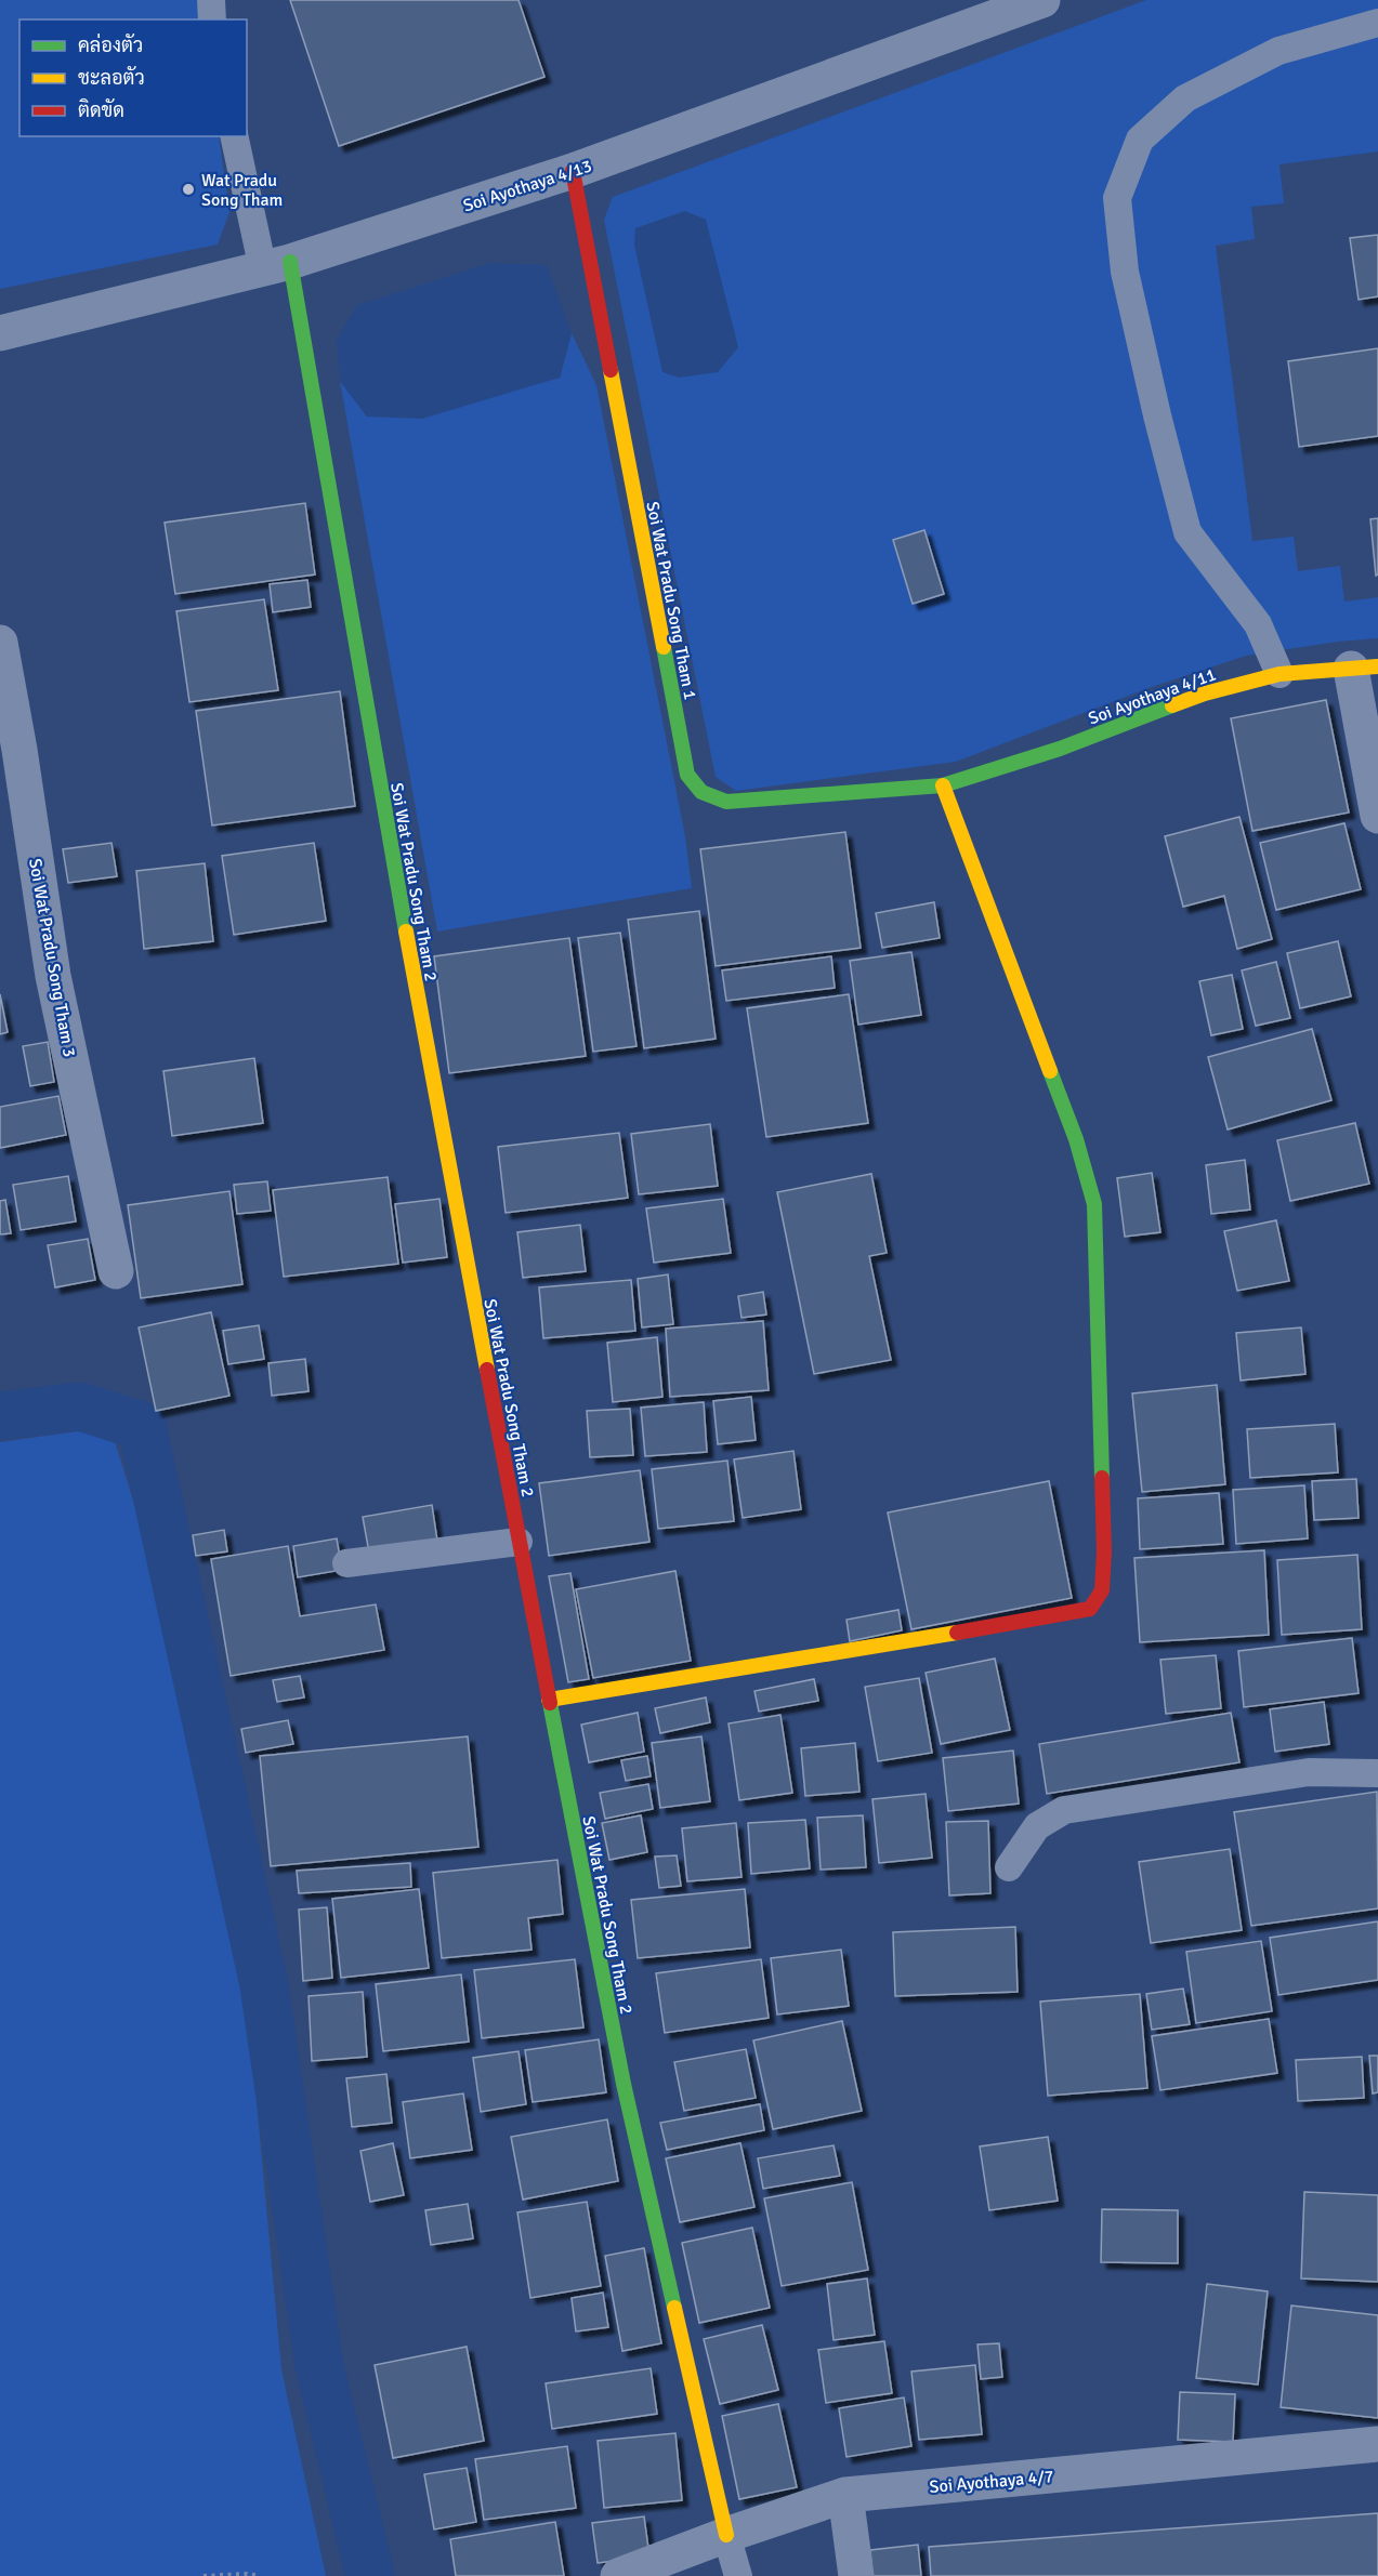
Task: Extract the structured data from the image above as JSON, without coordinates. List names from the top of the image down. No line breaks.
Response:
{"streets":{"street":["Soi Ayothaya 4/13","Soi Wat Pradu Song Tham 1","Soi Ayothaya 4/11","Soi Wat Pradu Song Tham 2","Soi Wat Pradu Song Tham 3","Soi Ayothaya 4/7"]},"crossings":[["Soi Ayothaya 4/13","Soi Wat Pradu Song Tham 1"],["Soi Ayothaya 4/13","Soi Wat Pradu Song Tham 2"],["Soi Wat Pradu Song Tham 1","Soi Ayothaya 4/11"],["Soi Wat Pradu Song Tham 2","Soi Ayothaya 4/7"]],"places":["Wat Pradu Song Tham"],"legend":["คล่องตัว","ชะลอตัว","ติดขัด"]}
